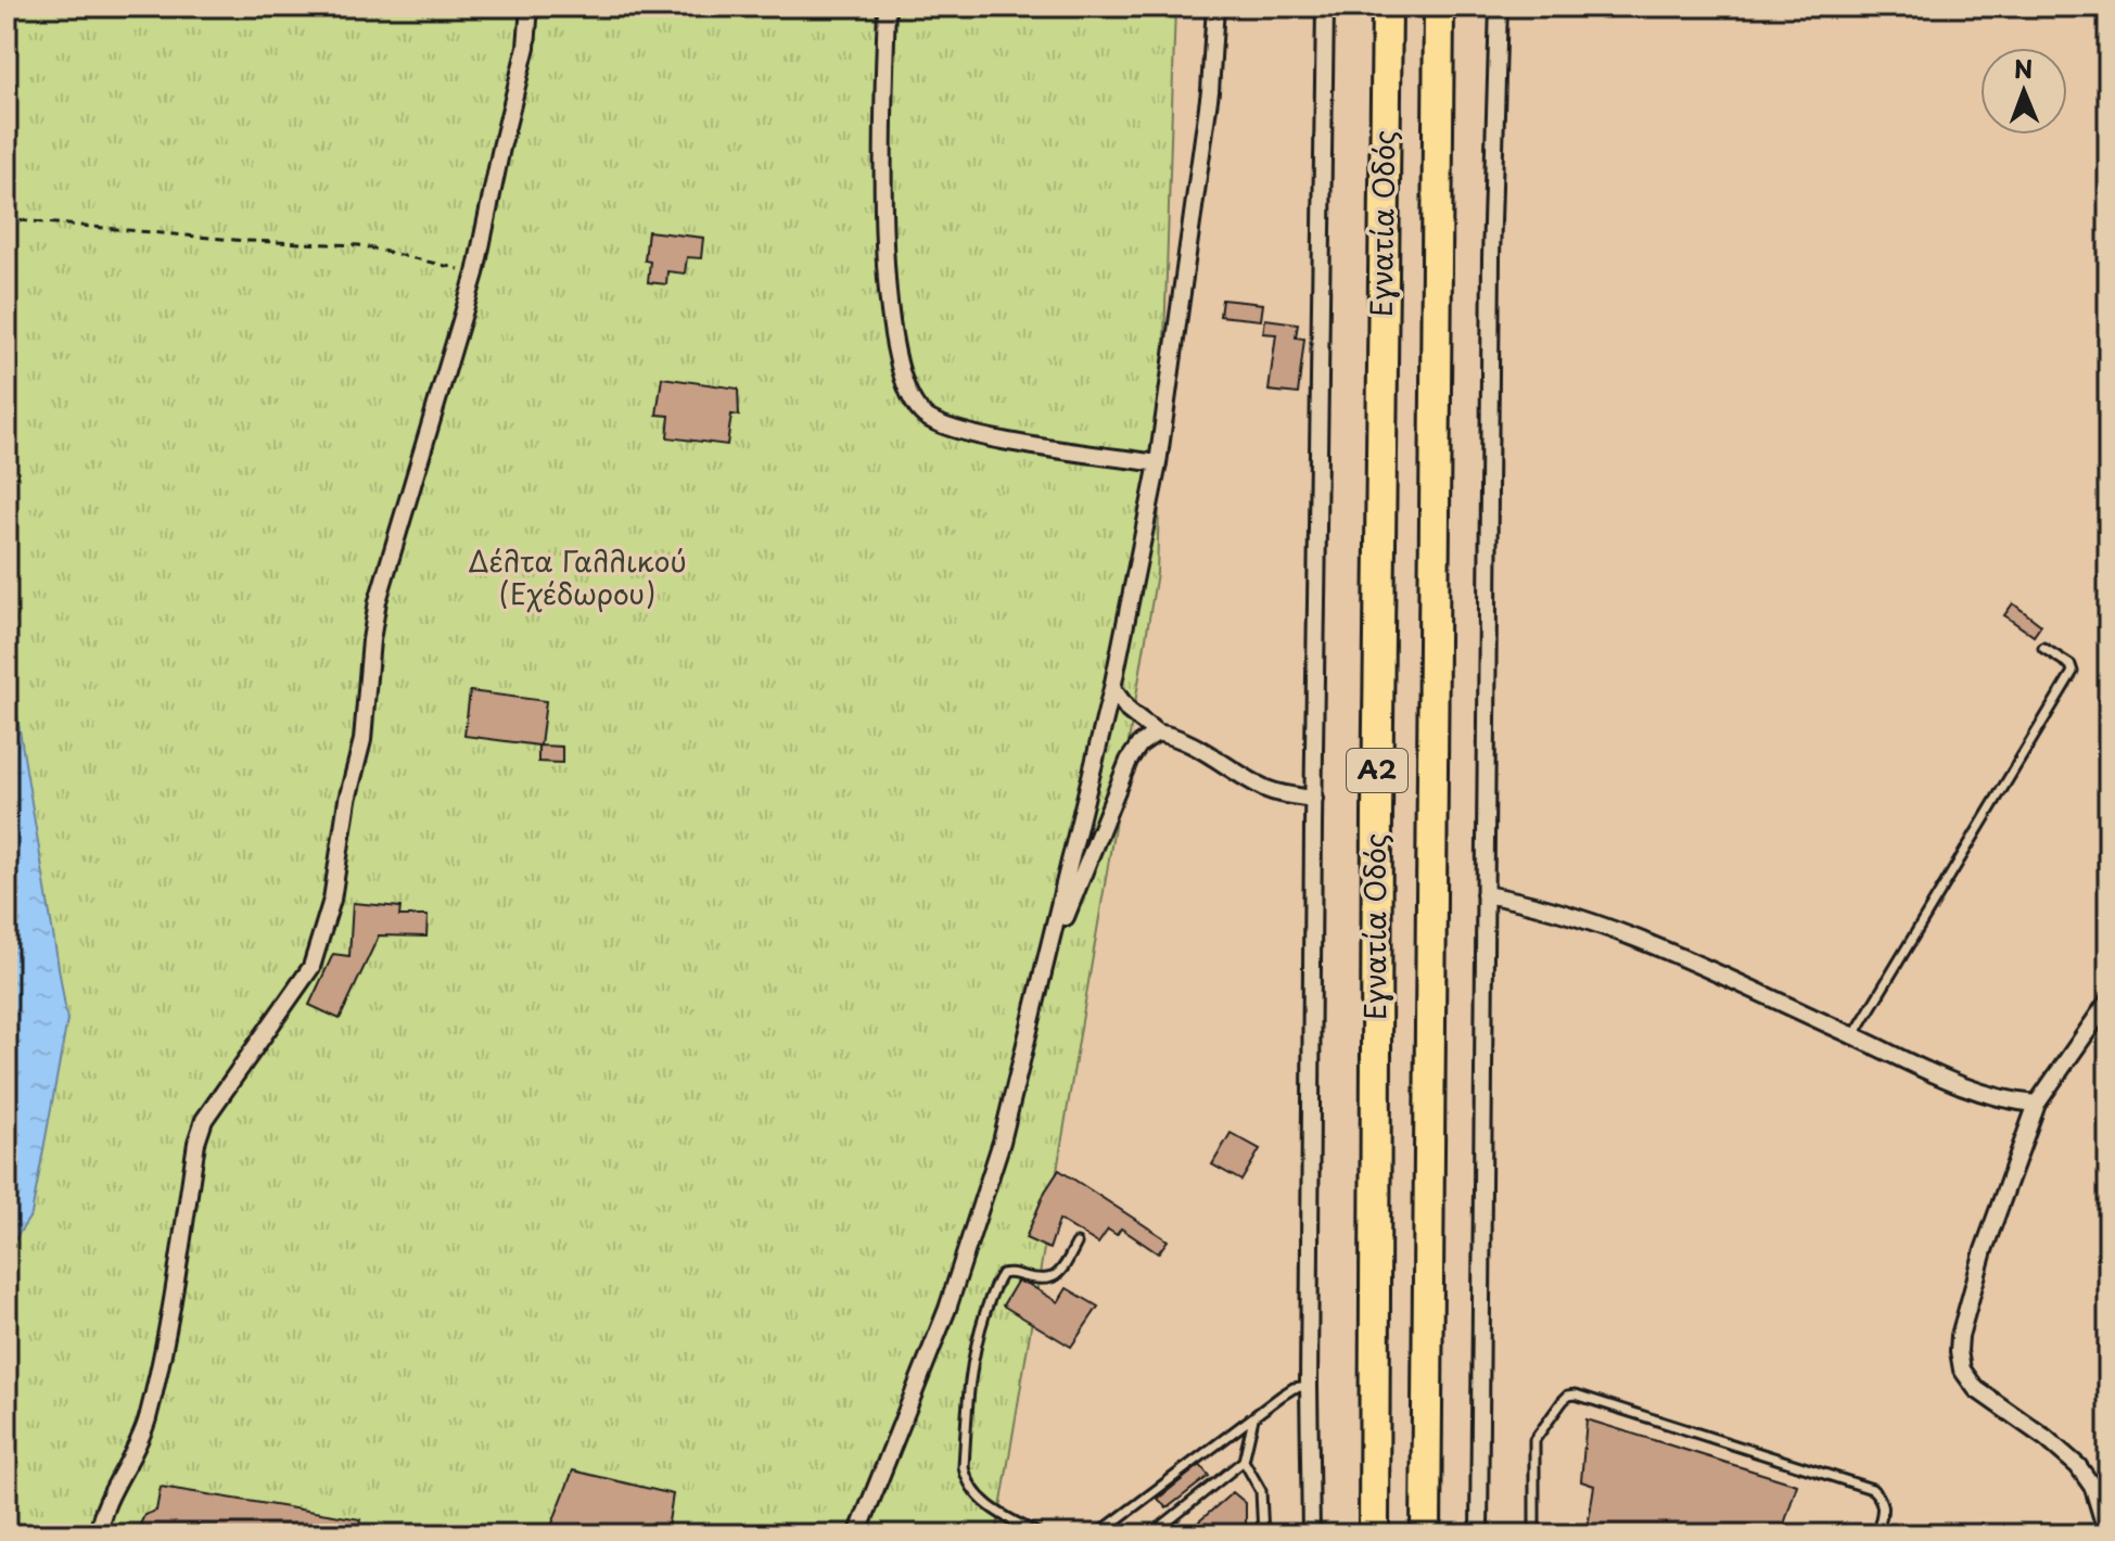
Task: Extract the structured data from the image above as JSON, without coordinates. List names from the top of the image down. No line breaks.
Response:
{"streets":{"highway":["Εγνατία Οδός","Α2"]},"parks":["Δέλτα Γαλλικού (Εχέδωρου)"],"north":"top"}
